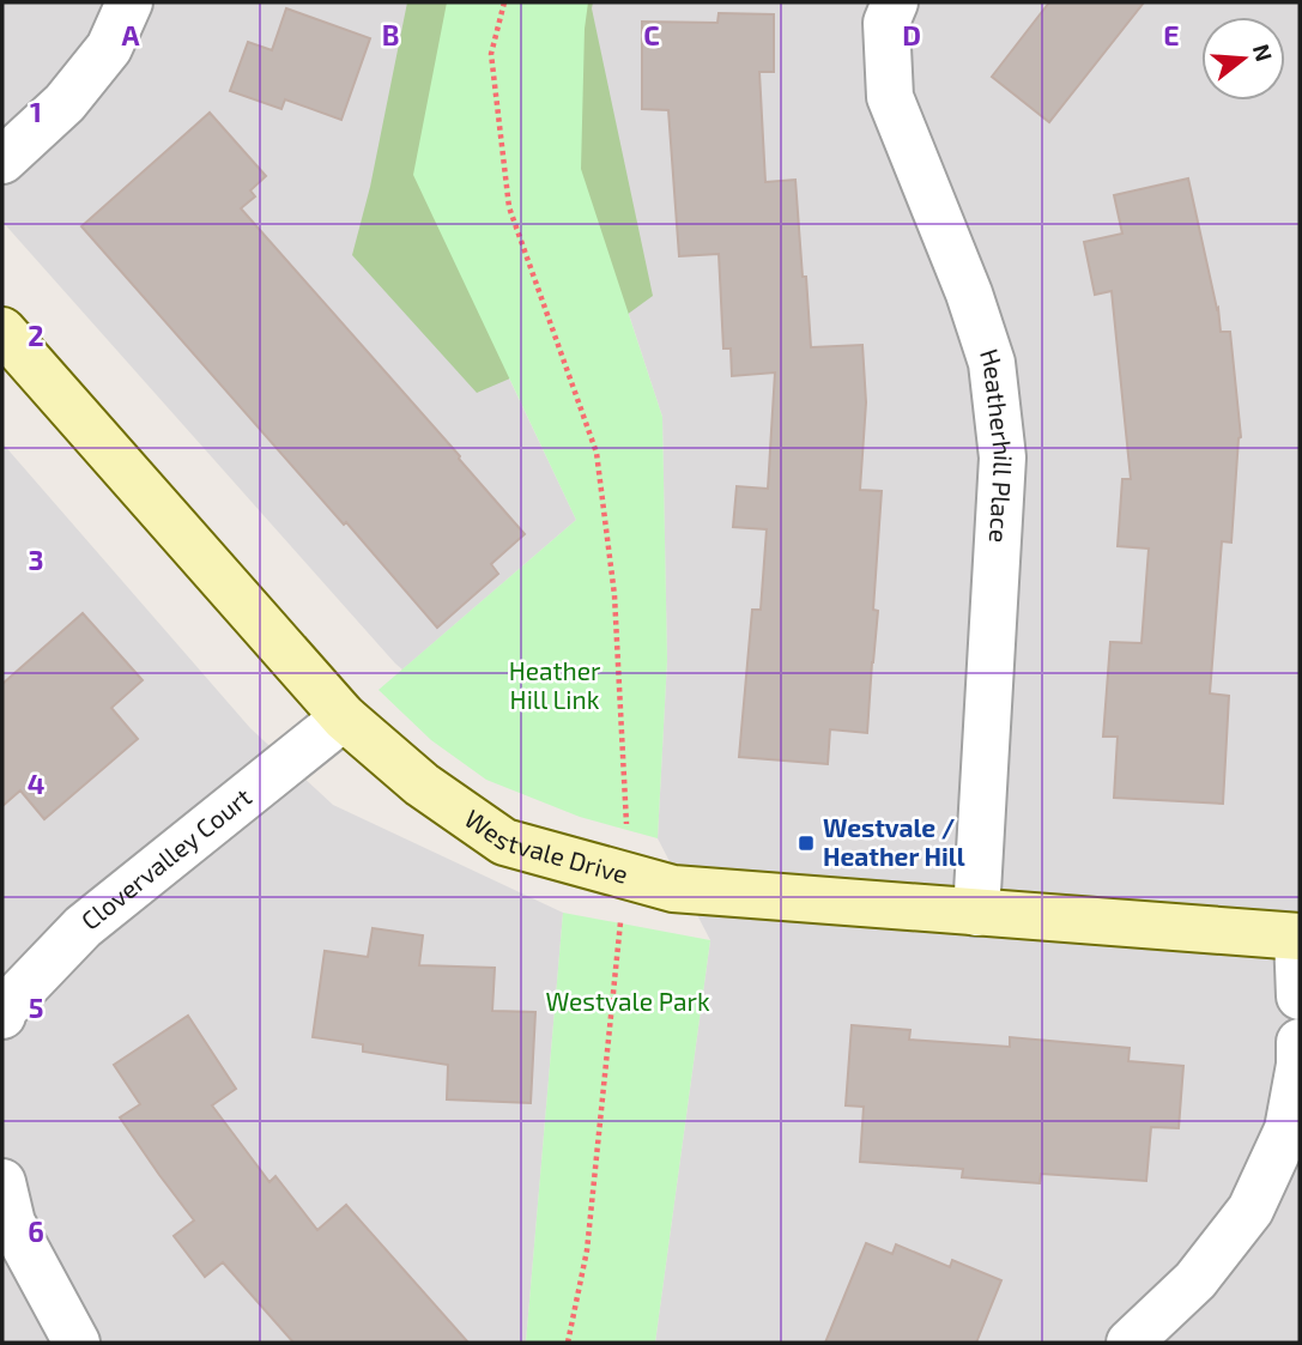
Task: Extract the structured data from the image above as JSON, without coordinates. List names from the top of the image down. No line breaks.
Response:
{"streets":{"street":["Heatherhill Place","Westvale Drive","Clovervalley Court"]},"crossings":[["Heatherhill Place","Westvale Drive"],["Westvale Drive","Clovervalley Court"]],"parks":["Heather Hill Link","Westvale Park"],"places":{"transit":["Westvale / Heather Hill"]},"north":"right","grid":{"columns":["A","B","C","D","E"],"rows":["1","2","3","4","5","6"]}}
